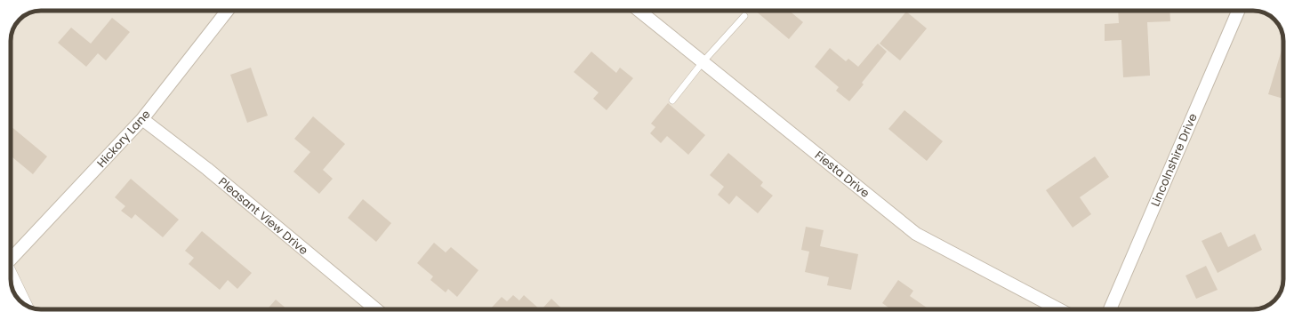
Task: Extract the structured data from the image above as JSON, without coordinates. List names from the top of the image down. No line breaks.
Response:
{"streets":{"street":["Hickory Lane","Lincolnshire Drive","Fiesta Drive","Pleasant View Drive"]},"crossings":[["Hickory Lane","Pleasant View Drive"]]}
